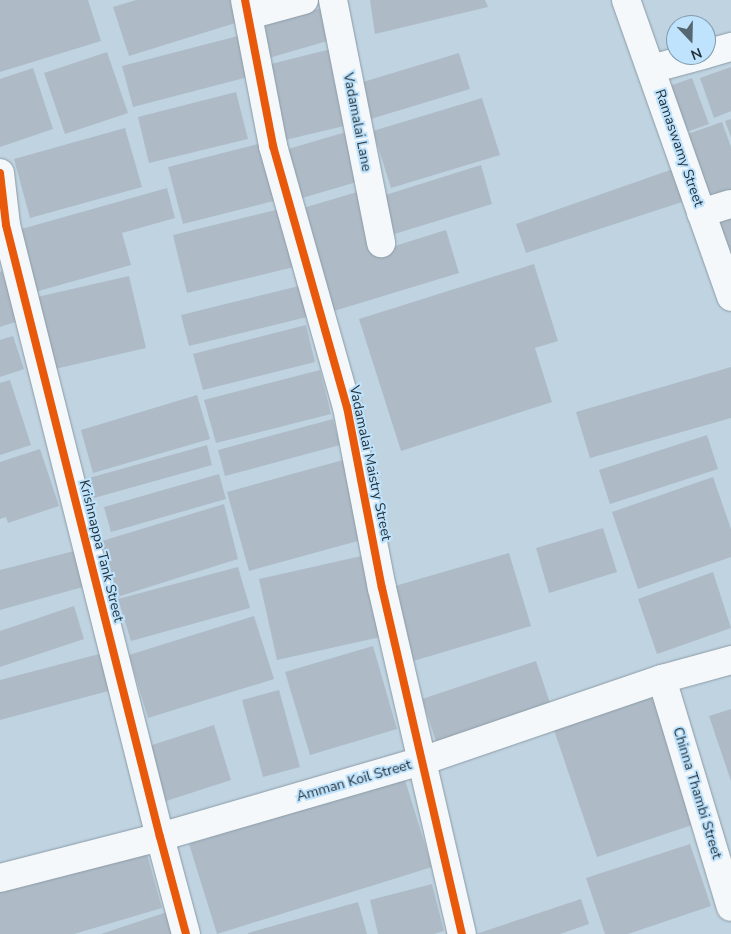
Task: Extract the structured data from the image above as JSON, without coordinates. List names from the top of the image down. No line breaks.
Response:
{"streets":{"street":["Vadamalai Lane","Ramaswamy Street","Vadamalai Maistry Street","Krishnappa Tank Street","Amman Koil Street","Chinna Thambi Street"]},"crossings":[["Vadamalai Maistry Street","Amman Koil Street"],["Krishnappa Tank Street","Amman Koil Street"],["Amman Koil Street","Chinna Thambi Street"]],"north":"bottom"}
